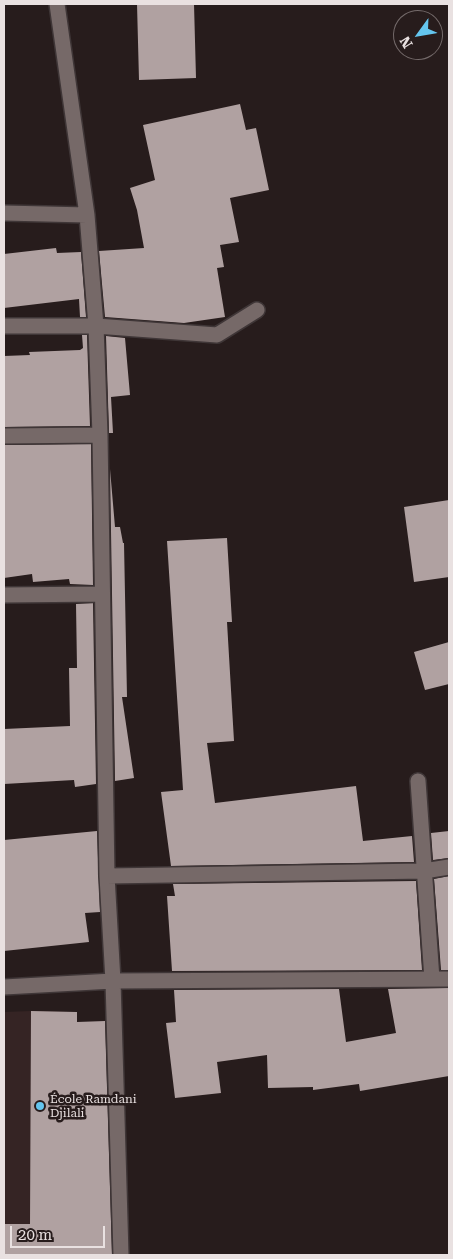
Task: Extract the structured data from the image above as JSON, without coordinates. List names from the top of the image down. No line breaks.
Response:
{"places":["École Ramdani Djilali"],"scale_bar":"20 m","north":"bottom left"}
